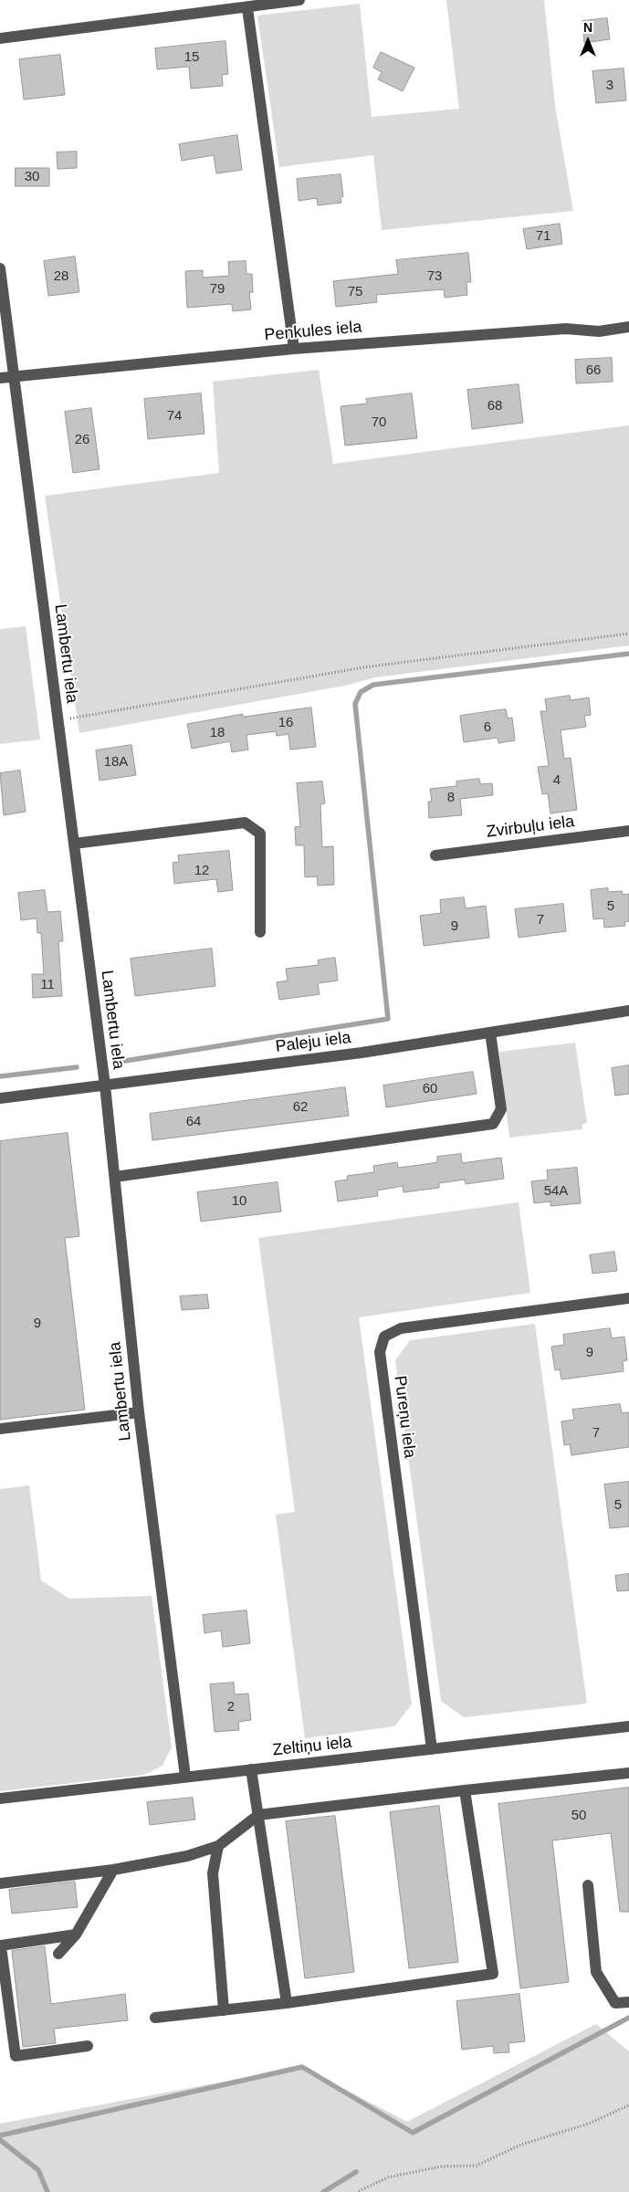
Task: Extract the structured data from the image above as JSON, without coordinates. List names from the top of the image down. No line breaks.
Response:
{"streets":{"street":["Penkules iela","Lambertu iela","Zvirbuļu iela","Paleju iela","Pureņu iela","Zeltiņu iela"]},"crossings":[["Penkules iela","Lambertu iela"],["Lambertu iela","Paleju iela"],["Lambertu iela","Zeltiņu iela"],["Pureņu iela","Zeltiņu iela"]],"house_numbers":["15","3","30","71","28","73","79","75","66","68","74","70","26","16","6","18","18A","4","8","12","5","7","9","11","60","62","64","54A","10","9","9","7","5","2","50"],"north":"top"}
